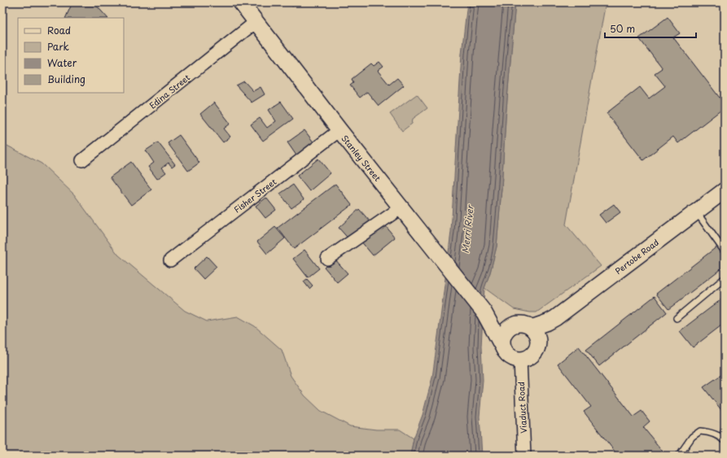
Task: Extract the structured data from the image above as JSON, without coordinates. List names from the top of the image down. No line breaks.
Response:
{"streets":{"street":["Edina Street","Stanley Street","Fisher Street","Pertobe Road","Viaduct Road"]},"crossings":[["Edina Street","Stanley Street"],["Stanley Street","Fisher Street"],["Stanley Street","Pertobe Road"],["Stanley Street","Viaduct Road"],["Pertobe Road","Viaduct Road"]],"water":["Merri River"],"legend":["Road","Park","Water","Building"],"scale_bar":"50 m"}
